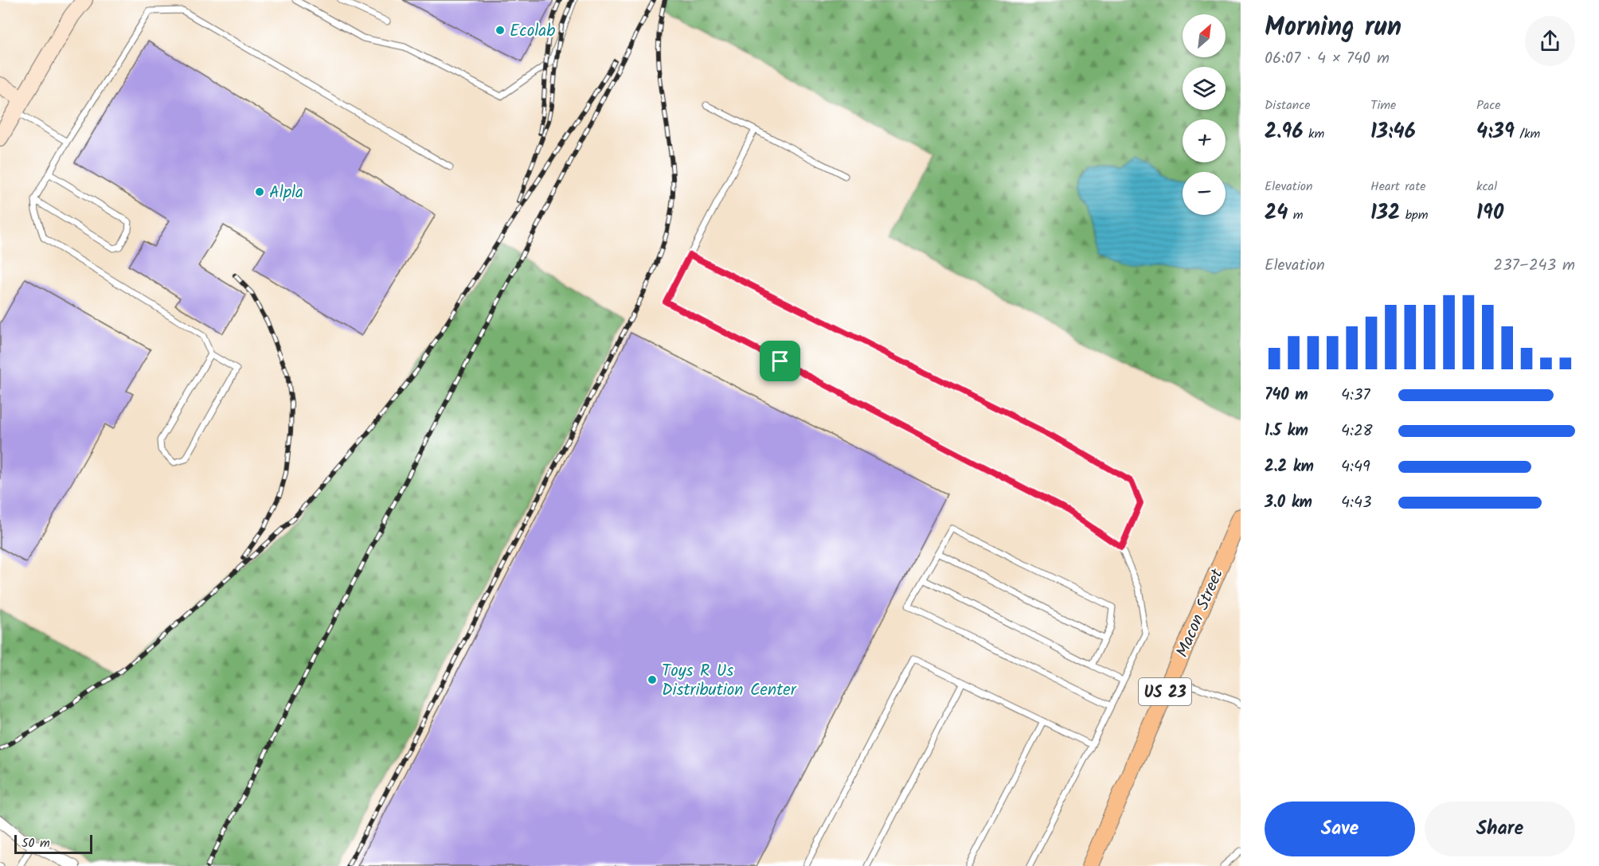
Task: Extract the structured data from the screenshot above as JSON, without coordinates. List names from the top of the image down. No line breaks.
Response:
{"streets":{"main road":["Macon Street","US 23"]},"places":["Ecolab","Alpla","Toys R Us Distribution Center"],"scale_bar":"50 m","north":"top right","page":{"heading":["Morning run","06:07 · 4 × 740 m"],"map_buttons":["+","−"],"stats":[["Distance","2.96 km"],["Time","13:46"],["Pace","4:39 /km"],["Elevation","24 m"],["Heart rate","132 bpm"],["kcal","190"]],"chart":["Elevation","237–243 m"],"list":[{"name":"740 m","note":"4:37"},{"name":"1.5 km","note":"4:28"},{"name":"2.2 km","note":"4:49"},{"name":"3.0 km","note":"4:43"}],"buttons":["Save","Share"],"scale":"50 m"}}
